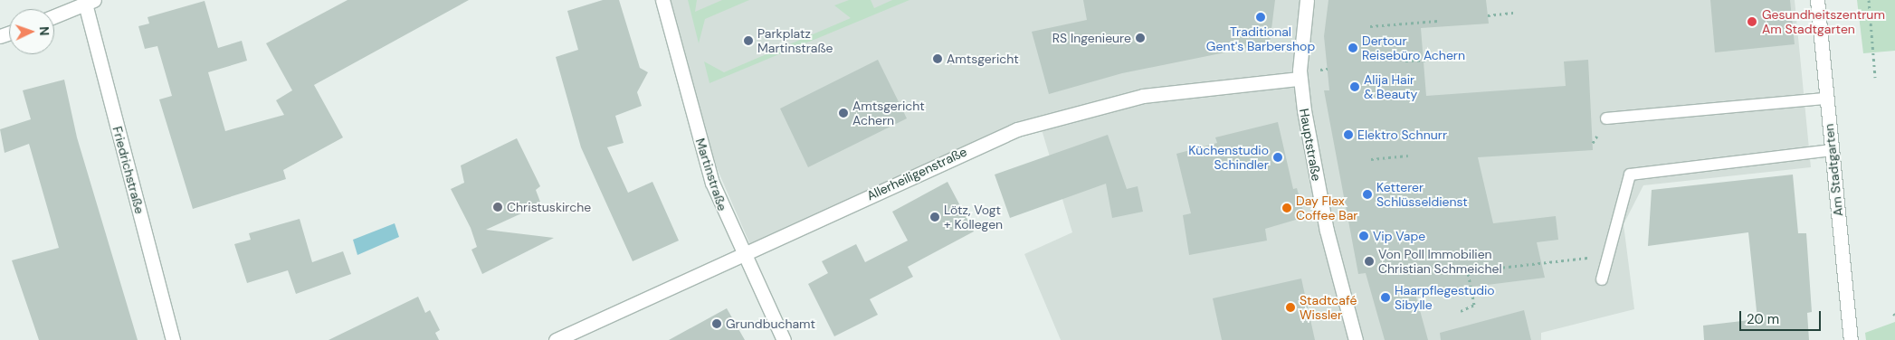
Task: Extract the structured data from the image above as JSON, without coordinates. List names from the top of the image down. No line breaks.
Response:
{"streets":{"street":["Hauptstraße","Friedrichstraße","Am Stadtgarten","Allerheiligenstraße","Martinstraße"]},"crossings":[["Hauptstraße","Allerheiligenstraße"],["Allerheiligenstraße","Martinstraße"]],"places":["Traditional Gent's Barbershop","Gesundheitszentrum Am Stadtgarten","RS Ingenieure","Parkplatz Martinstraße","Dertour Reisebüro Achern","Amtsgericht","Alija Hair & Beauty","Amtsgericht Achern","Elektro Schnurr","Küchenstudio Schindler","Ketterer Schlüsseldienst","Christuskirche","Day Flex Coffee Bar","Lötz, Vogt + Kollegen","Vip Vape","Von Poll Immobilien Christian Schmeichel","Haarpflegestudio Sibylle","Stadtcafé Wissler","Grundbuchamt"],"scale_bar":"20 m","north":"right"}
